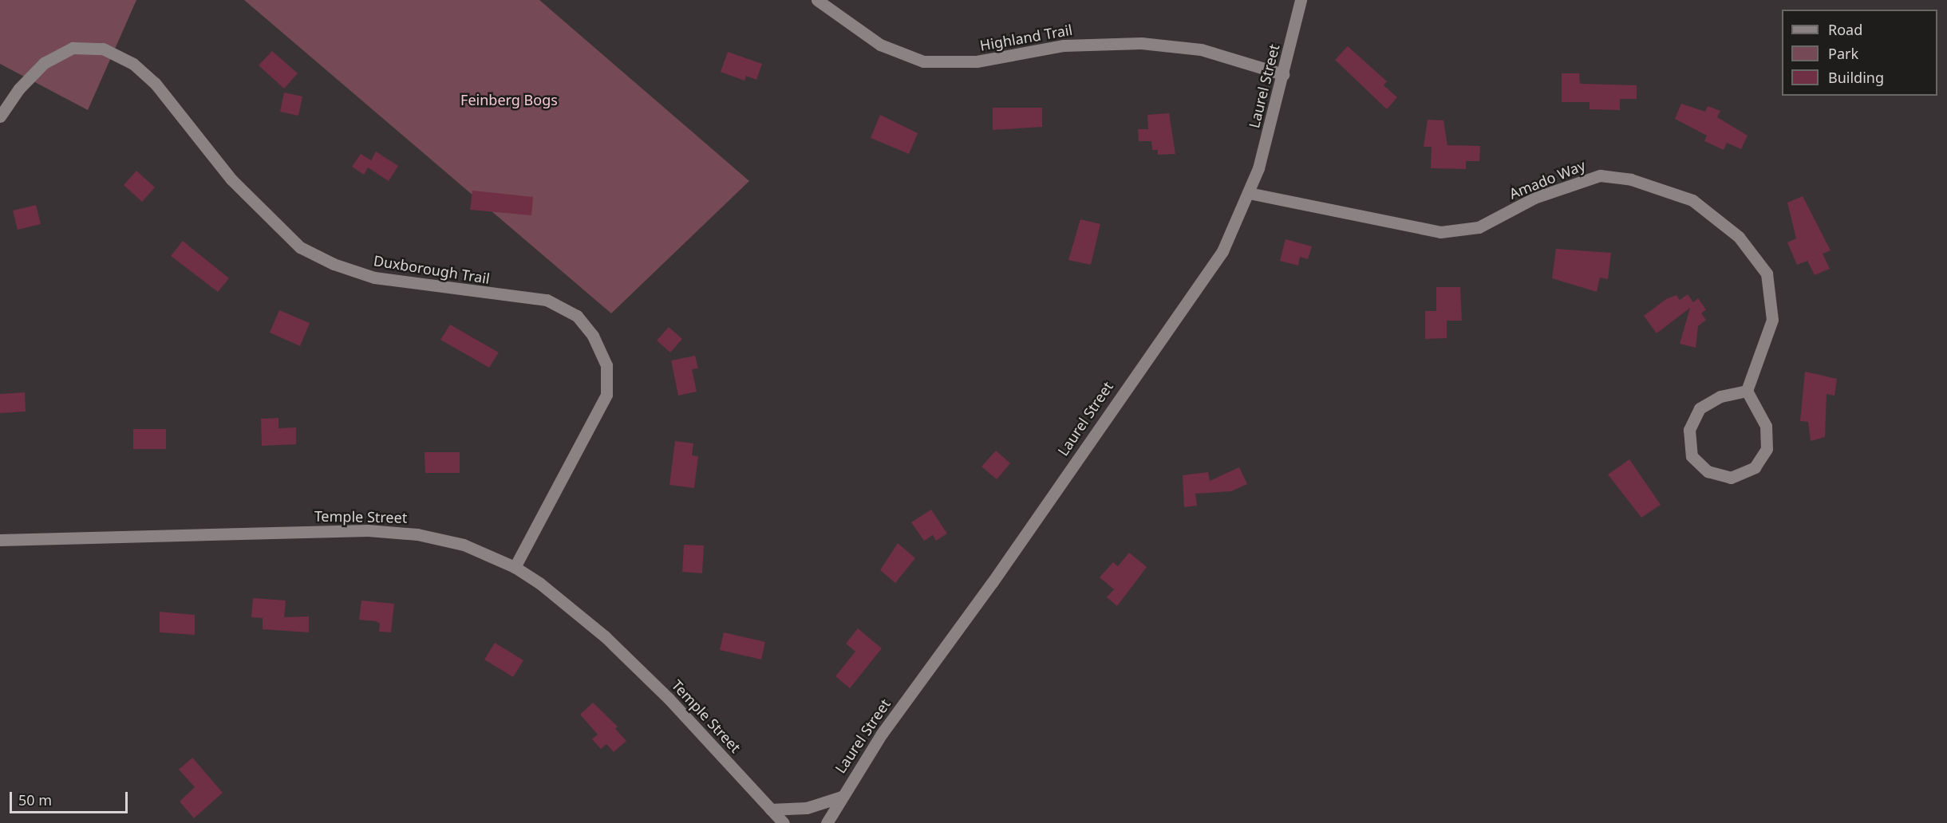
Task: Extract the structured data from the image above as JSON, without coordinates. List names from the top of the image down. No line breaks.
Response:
{"streets":{"street":["Highland Trail","Laurel Street","Amado Way","Duxborough Trail","Temple Street"]},"crossings":[["Highland Trail","Laurel Street"],["Laurel Street","Amado Way"],["Duxborough Trail","Temple Street"]],"parks":["Feinberg Bogs"],"legend":["Road","Park","Building"],"scale_bar":"50 m"}
